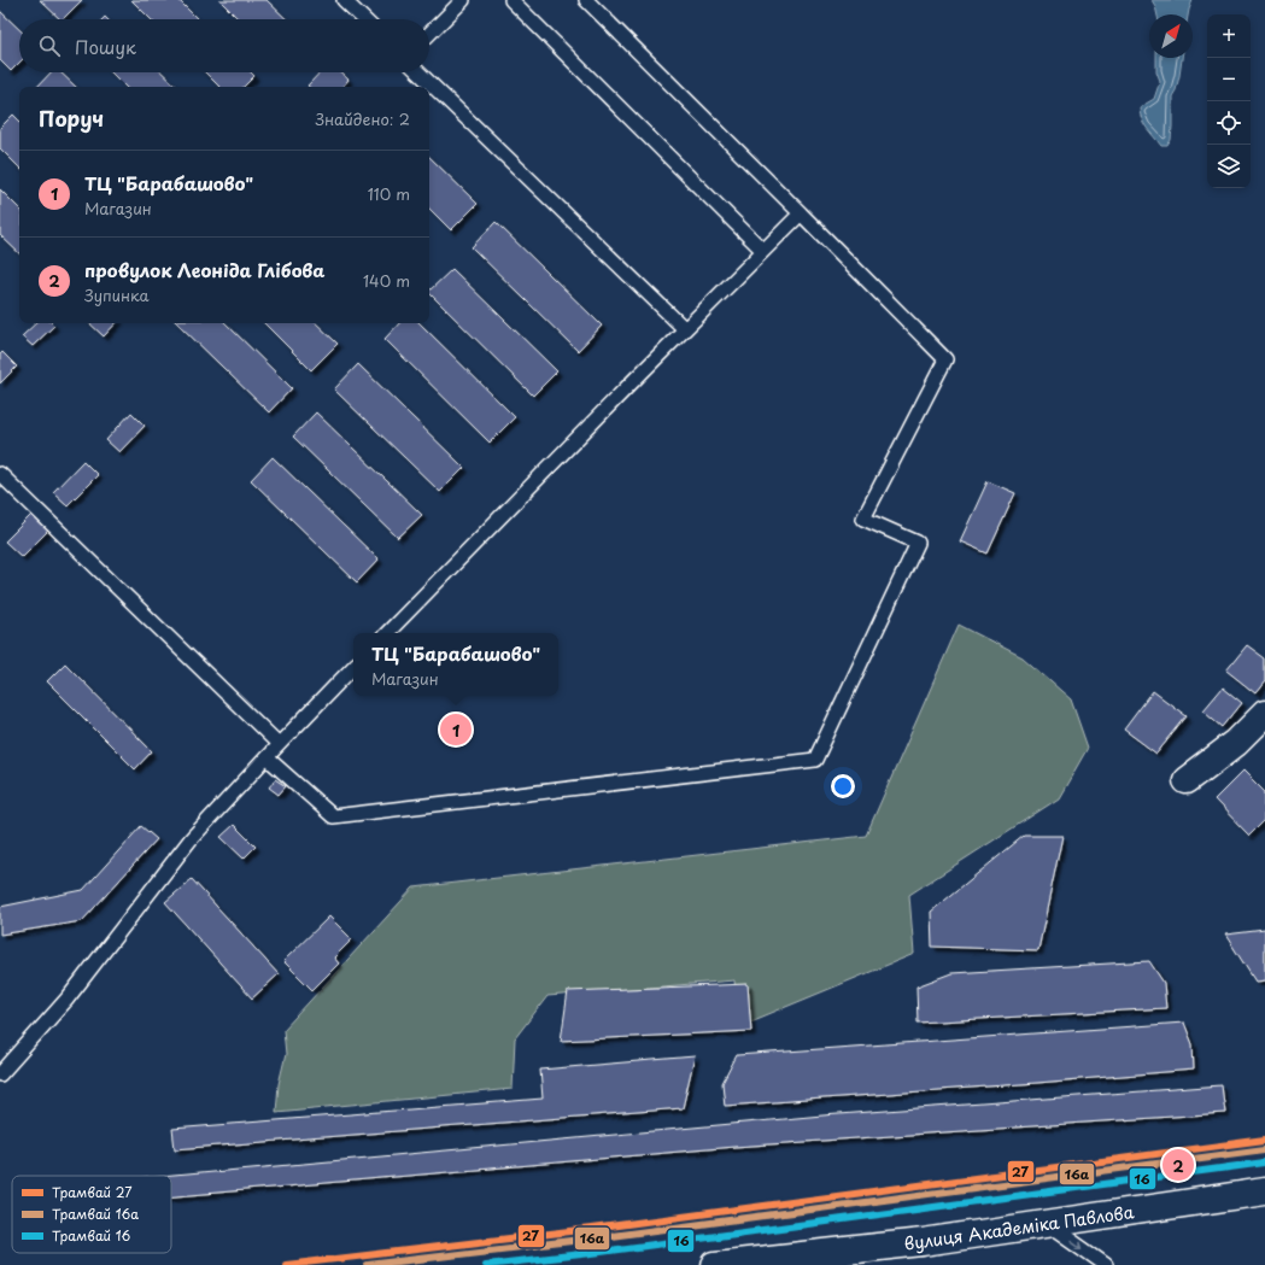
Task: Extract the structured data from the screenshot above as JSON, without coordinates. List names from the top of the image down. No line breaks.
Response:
{"streets":{"main road":["вулиця Академіка Павлова"]},"lines":["tram line 27","tram line 16a","tram line 16"],"legend":["Трамвай 27","Трамвай 16a","Трамвай 16"],"north":"top right","page":{"map_buttons":["+","−"],"search":"Пошук","heading":["Поруч","Знайдено: 2"],"list":[{"mark":"1","name":"ТЦ \"Барабашово\"","note":"Магазин","value":"110 m"},{"mark":"2","name":"провулок Леоніда Глібова","note":"Зупинка","value":"140 m"}],"popup":["ТЦ \"Барабашово\"","Магазин"],"pins":["1","2"]}}
